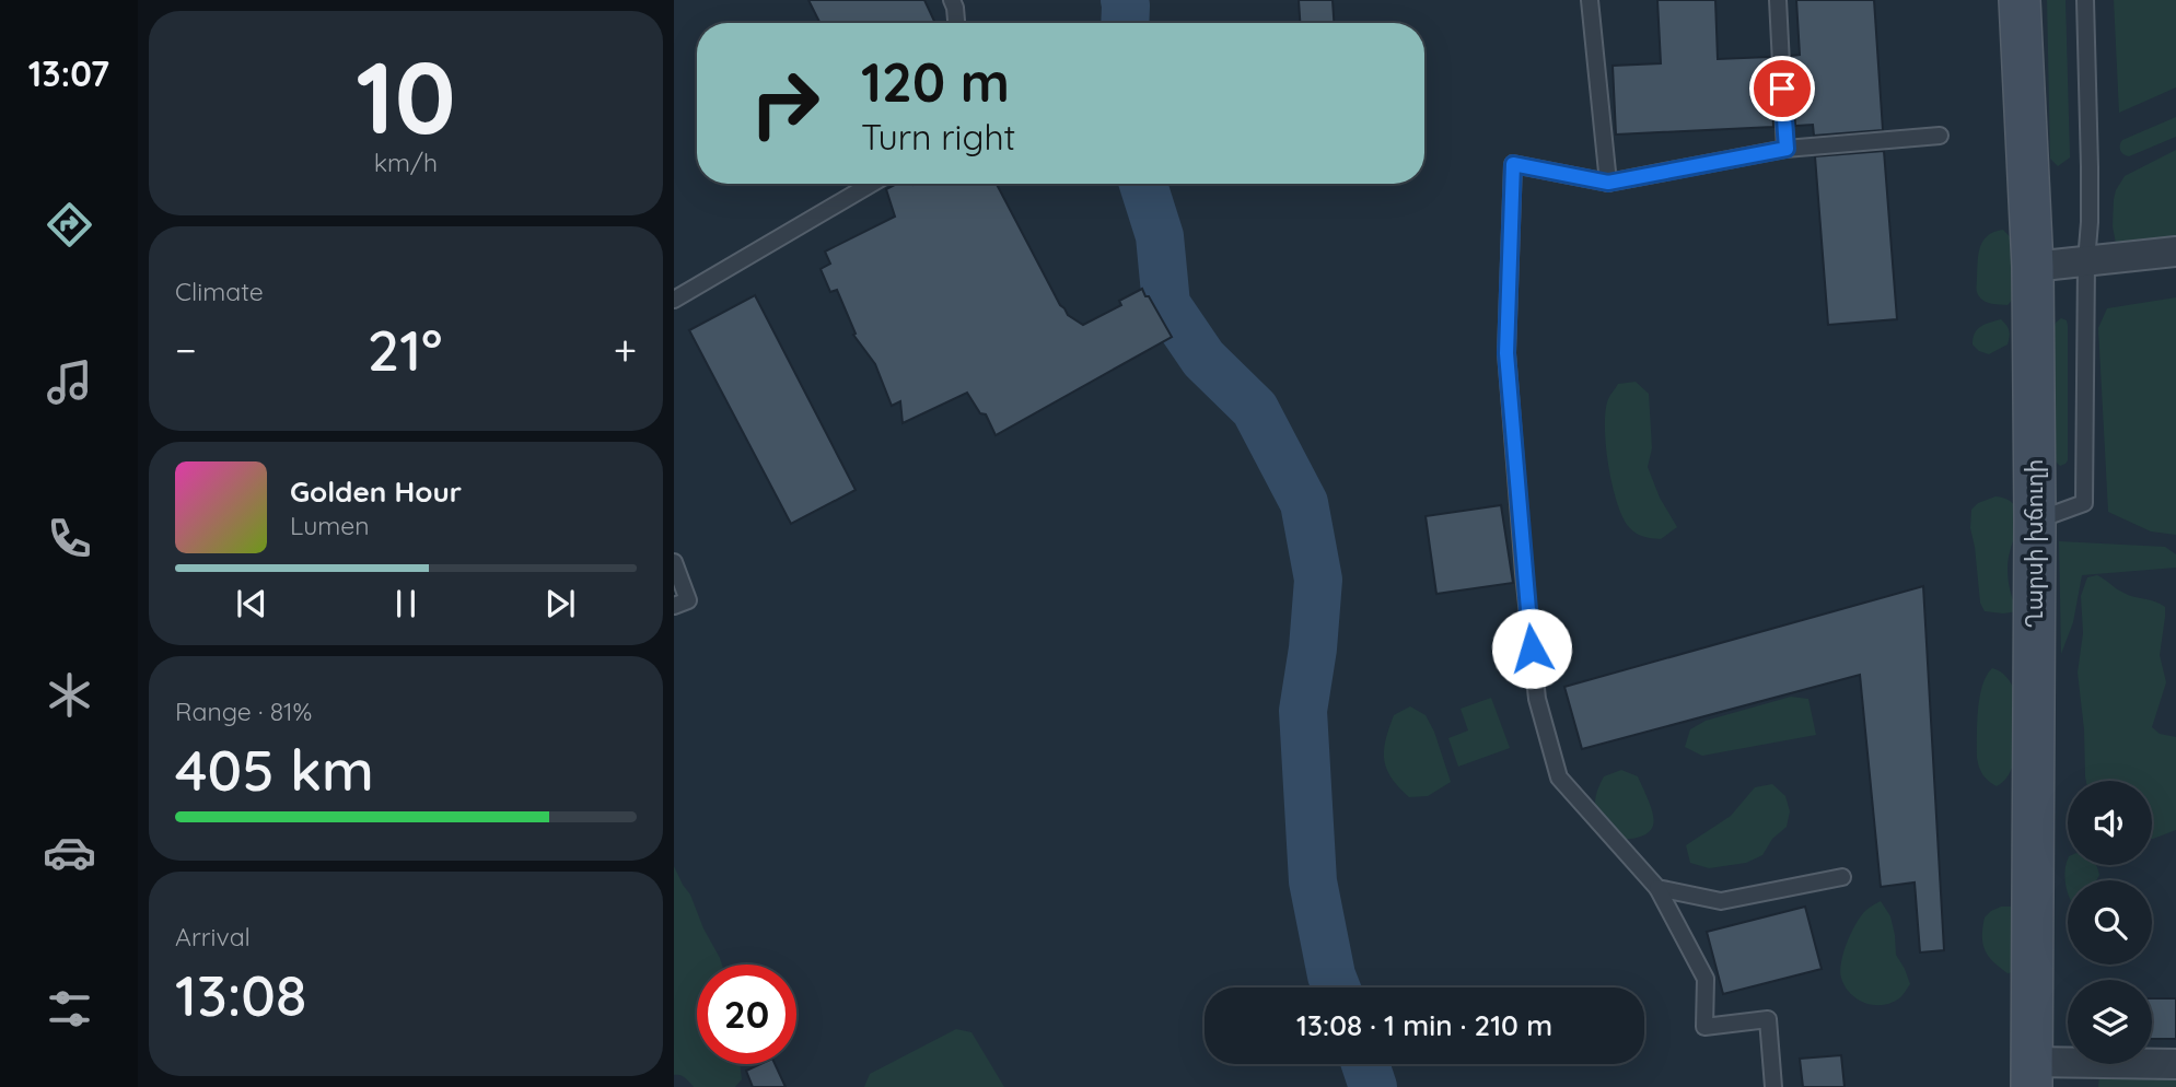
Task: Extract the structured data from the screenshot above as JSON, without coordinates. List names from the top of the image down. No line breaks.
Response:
{"streets":{"main road":["Ղարսի խճուղի"]},"page":{"tabs":"13:07","tile":[["10","km/h"],"Climate",["Range · 81%","405 km"],["Arrival","13:08"]],"turn":["120 m","Turn right"],"heat":["−","21°","+"],"song":["Golden Hour","Lumen"],"limit":"20","trip":"13:08 · 1 min · 210 m"}}
